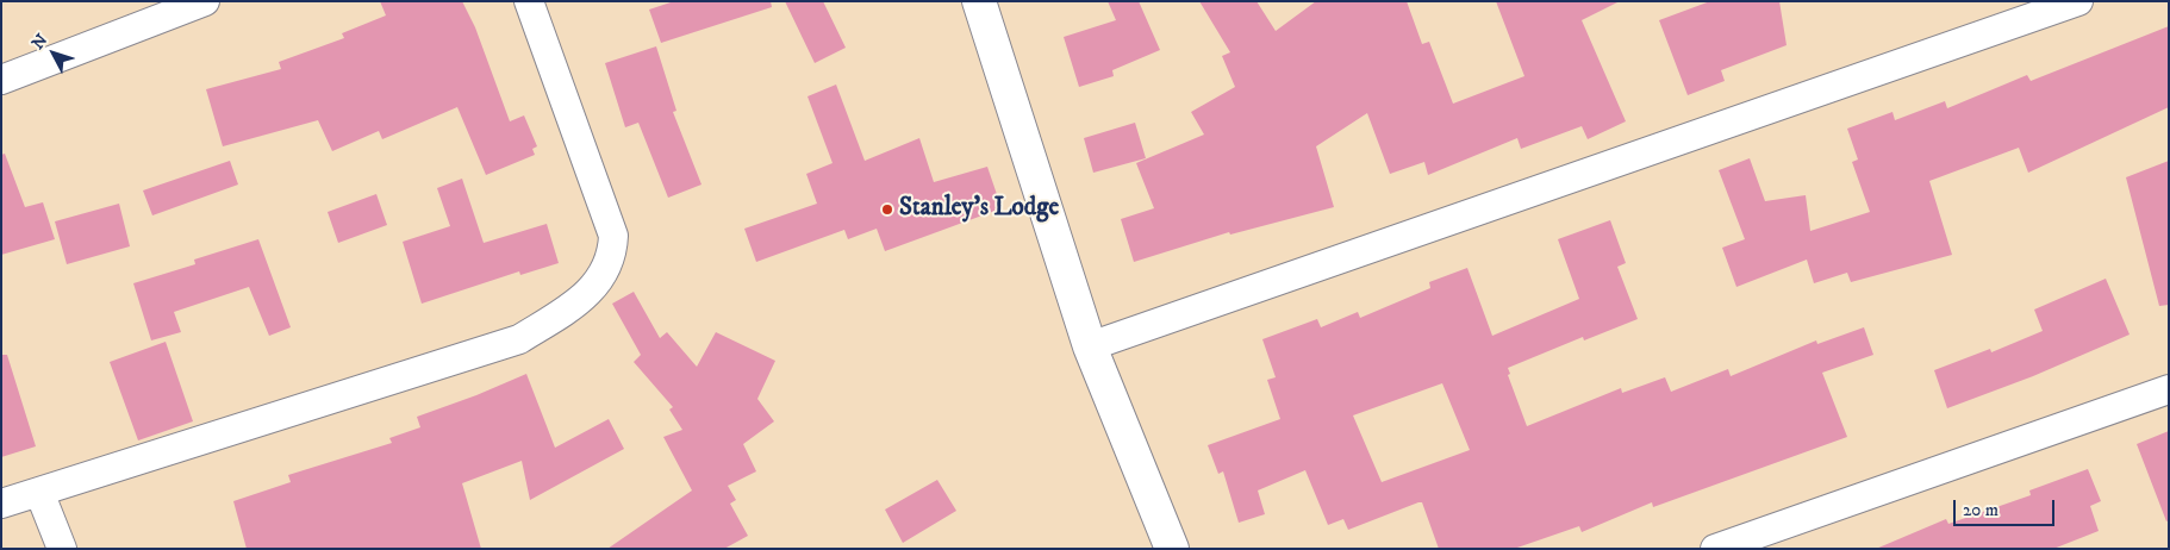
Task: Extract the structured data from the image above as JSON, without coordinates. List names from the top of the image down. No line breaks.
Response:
{"places":["Stanley's Lodge"],"scale_bar":"20 m","north":"top left"}
